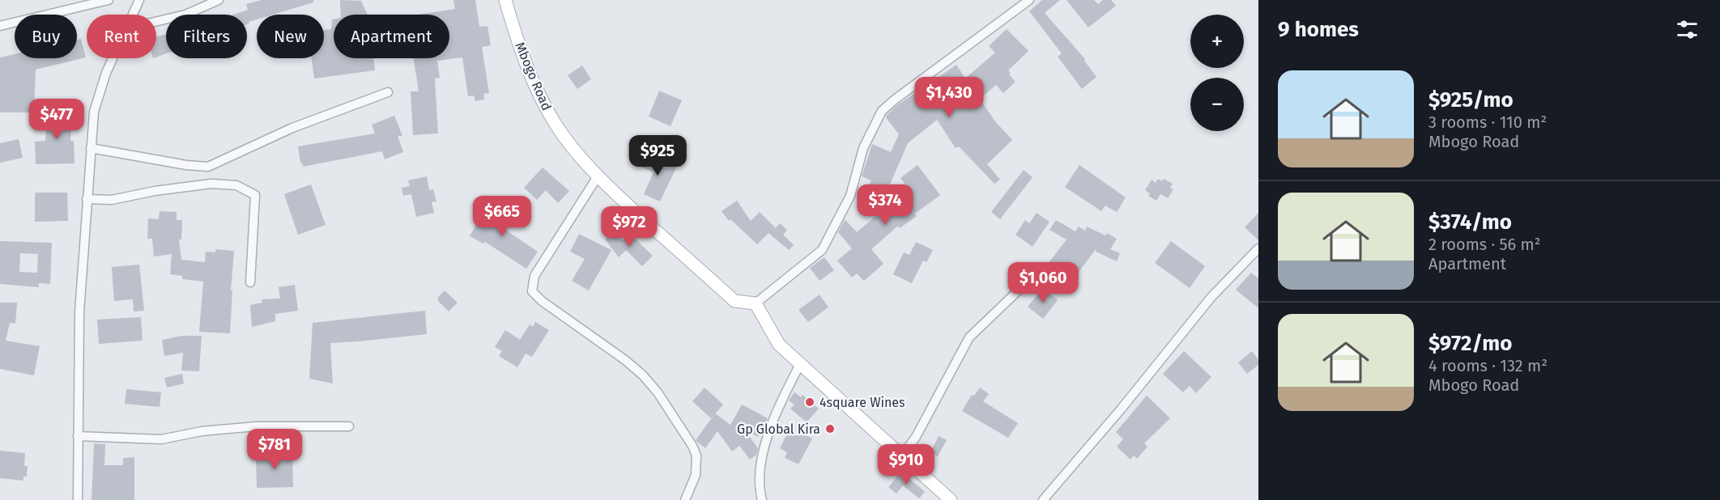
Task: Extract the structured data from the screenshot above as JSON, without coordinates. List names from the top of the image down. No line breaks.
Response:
{"streets":{"main road":["Mbogo Road"]},"places":["4square Wines","Gp Global Kira"],"page":{"heading":"9 homes","map_buttons":["+","−"],"chip":["Buy","Rent","Filters","New","Apartment"],"list":[{"name":"$925/mo","note":"3 rooms · 110 m² · Mbogo Road"},{"name":"$374/mo","note":"2 rooms · 56 m² · Apartment"},{"name":"$972/mo","note":"4 rooms · 132 m² · Mbogo Road"}],"price":["$1,430","$477","$925","$374","$665","$972","$1,060","$781","$910"]}}
